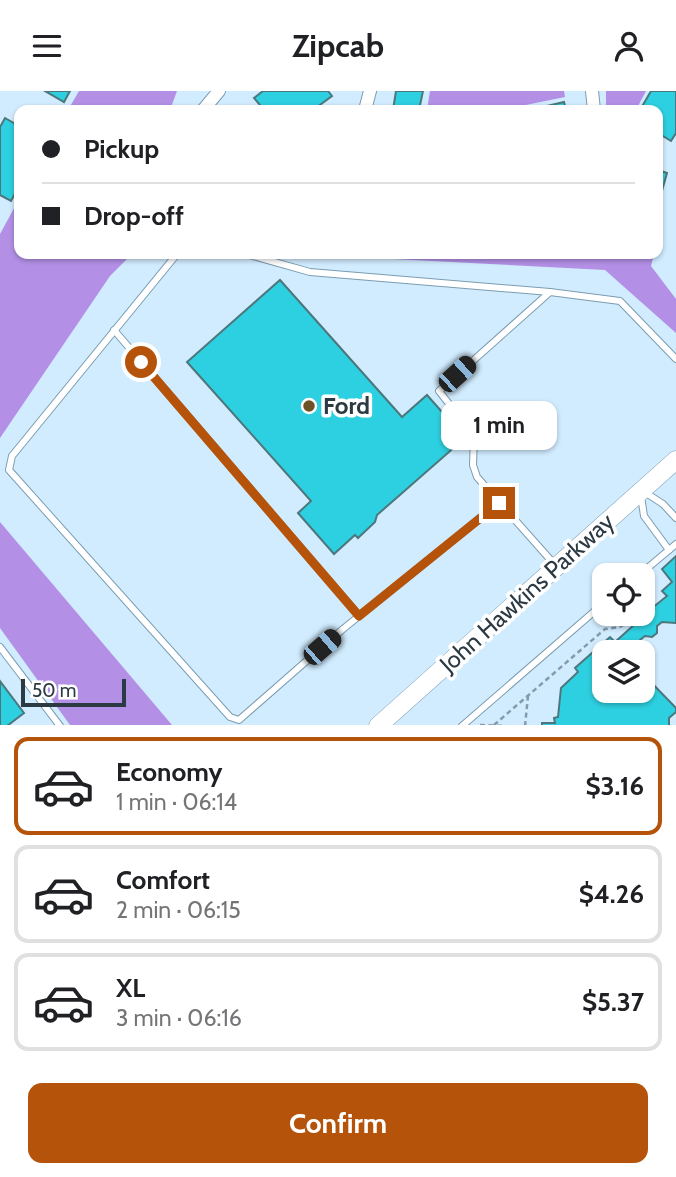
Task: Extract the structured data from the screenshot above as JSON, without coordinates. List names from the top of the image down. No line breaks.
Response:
{"streets":{"main road":["John Hawkins Parkway"]},"places":["Ford"],"scale_bar":"50 m","page":{"header":"Zipcab","banner":["Pickup","Drop-off"],"bubble":"1 min","scale":"50 m","list":[{"name":"Economy","note":"1 min · 06:14","value":"$3.16"},{"name":"Comfort","note":"2 min · 06:15","value":"$4.26"},{"name":"XL","note":"3 min · 06:16","value":"$5.37"}],"buttons":"Confirm"}}
